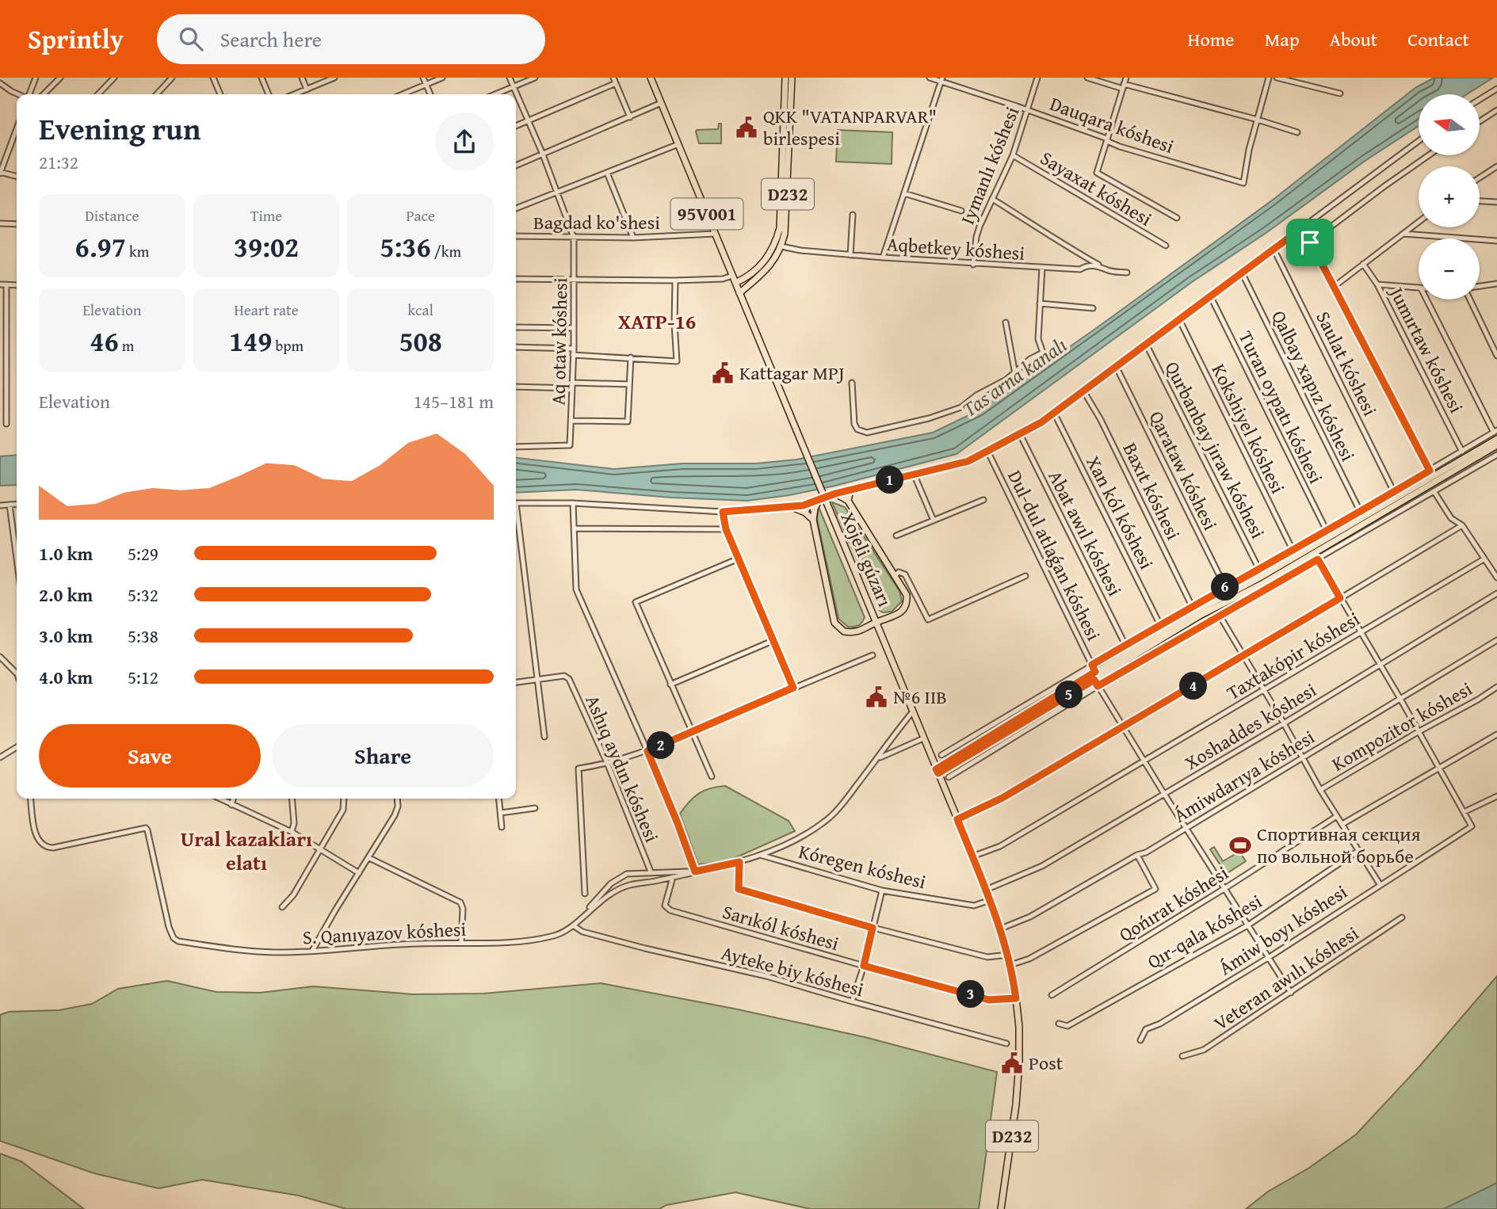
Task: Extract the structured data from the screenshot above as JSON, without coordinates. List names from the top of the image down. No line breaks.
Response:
{"streets":{"main road":["D232","95V001","Xojeli gúzarı"],"street":["Dauqara kóshesi","Iymanlı kóshesi","Sayaxat kóshesi","Bagdad ko'shesi","Aqbetkey kóshesi","Aq otaw kóshesi","Jumırtaw kóshesi","Saulat kóshesi","Qalbay xapız kóshesi","Turan oypatı kóshesi","Kokshiyel kóshesi","Qurbanbay jıraw kóshesi","Qarataw kóshesi","Baxıt kóshesi","Xan kól kóshesi","Abat awıl kóshesi","Dul-dul atlaǵan kóshesi","Taxtakópir kóshesi","Xoshaddes kóshesi","Kompozitor kóshesi","Ashıq aydın kóshesi","Ámiwdarıya kóshesi","Kóregen kóshesi","Qońırat kóshesi","Sarıkól kóshesi","Ámiw boyı kóshesi","Qır-qala kóshesi","S. Qanıyazov kóshesi","Ayteke biy kóshesi","Veteran awılı kóshesi"]},"crossings":[["Dauqara kóshesi","Iymanlı kóshesi"],["Iymanlı kóshesi","Sayaxat kóshesi"],["Iymanlı kóshesi","Aqbetkey kóshesi"],["D232","Aqbetkey kóshesi"],["D232","Xojeli gúzarı"],["Bagdad ko'shesi","Aq otaw kóshesi"],["Bagdad ko'shesi","Xojeli gúzarı"],["Xojeli gúzarı","Taxtakópir kóshesi"],["Xojeli gúzarı","Xoshaddes kóshesi"],["Xojeli gúzarı","Ámiwdarıya kóshesi"],["Xojeli gúzarı","Kóregen kóshesi"],["Xojeli gúzarı","Qońırat kóshesi"],["Xojeli gúzarı","Sarıkól kóshesi"],["Xojeli gúzarı","S. Qanıyazov kóshesi"],["Ashıq aydın kóshesi","S. Qanıyazov kóshesi"],["Ámiwdarıya kóshesi","Qońırat kóshesi"],["Kóregen kóshesi","S. Qanıyazov kóshesi"],["Sarıkól kóshesi","S. Qanıyazov kóshesi"],["S. Qanıyazov kóshesi","Ayteke biy kóshesi"]],"districts":["XATP-16","Ural kazakları elatı"],"water":["Tas arna kanalı"],"places":{"public building":["QKK \"VATANPARVAR\" birlespesi","Kattagar MPJ","№6 IIB","Post"],"sports":["Спортивная секция по вольной борьбе"]},"north":"left","page":{"header":"Sprintly","search":"Search here","nav":["Home","Map","About","Contact"],"map_buttons":["+","−"],"heading":["Evening run","21:32"],"stats":[["Distance","6.97 km"],["Time","39:02"],["Pace","5:36 /km"],["Elevation","46 m"],["Heart rate","149 bpm"],["kcal","508"]],"chart":["Elevation","145–181 m"],"pins":["1","6","4","5","2","3"],"list":[{"name":"1.0 km","note":"5:29"},{"name":"2.0 km","note":"5:32"},{"name":"3.0 km","note":"5:38"},{"name":"4.0 km","note":"5:12"}],"buttons":["Save","Share"]}}
